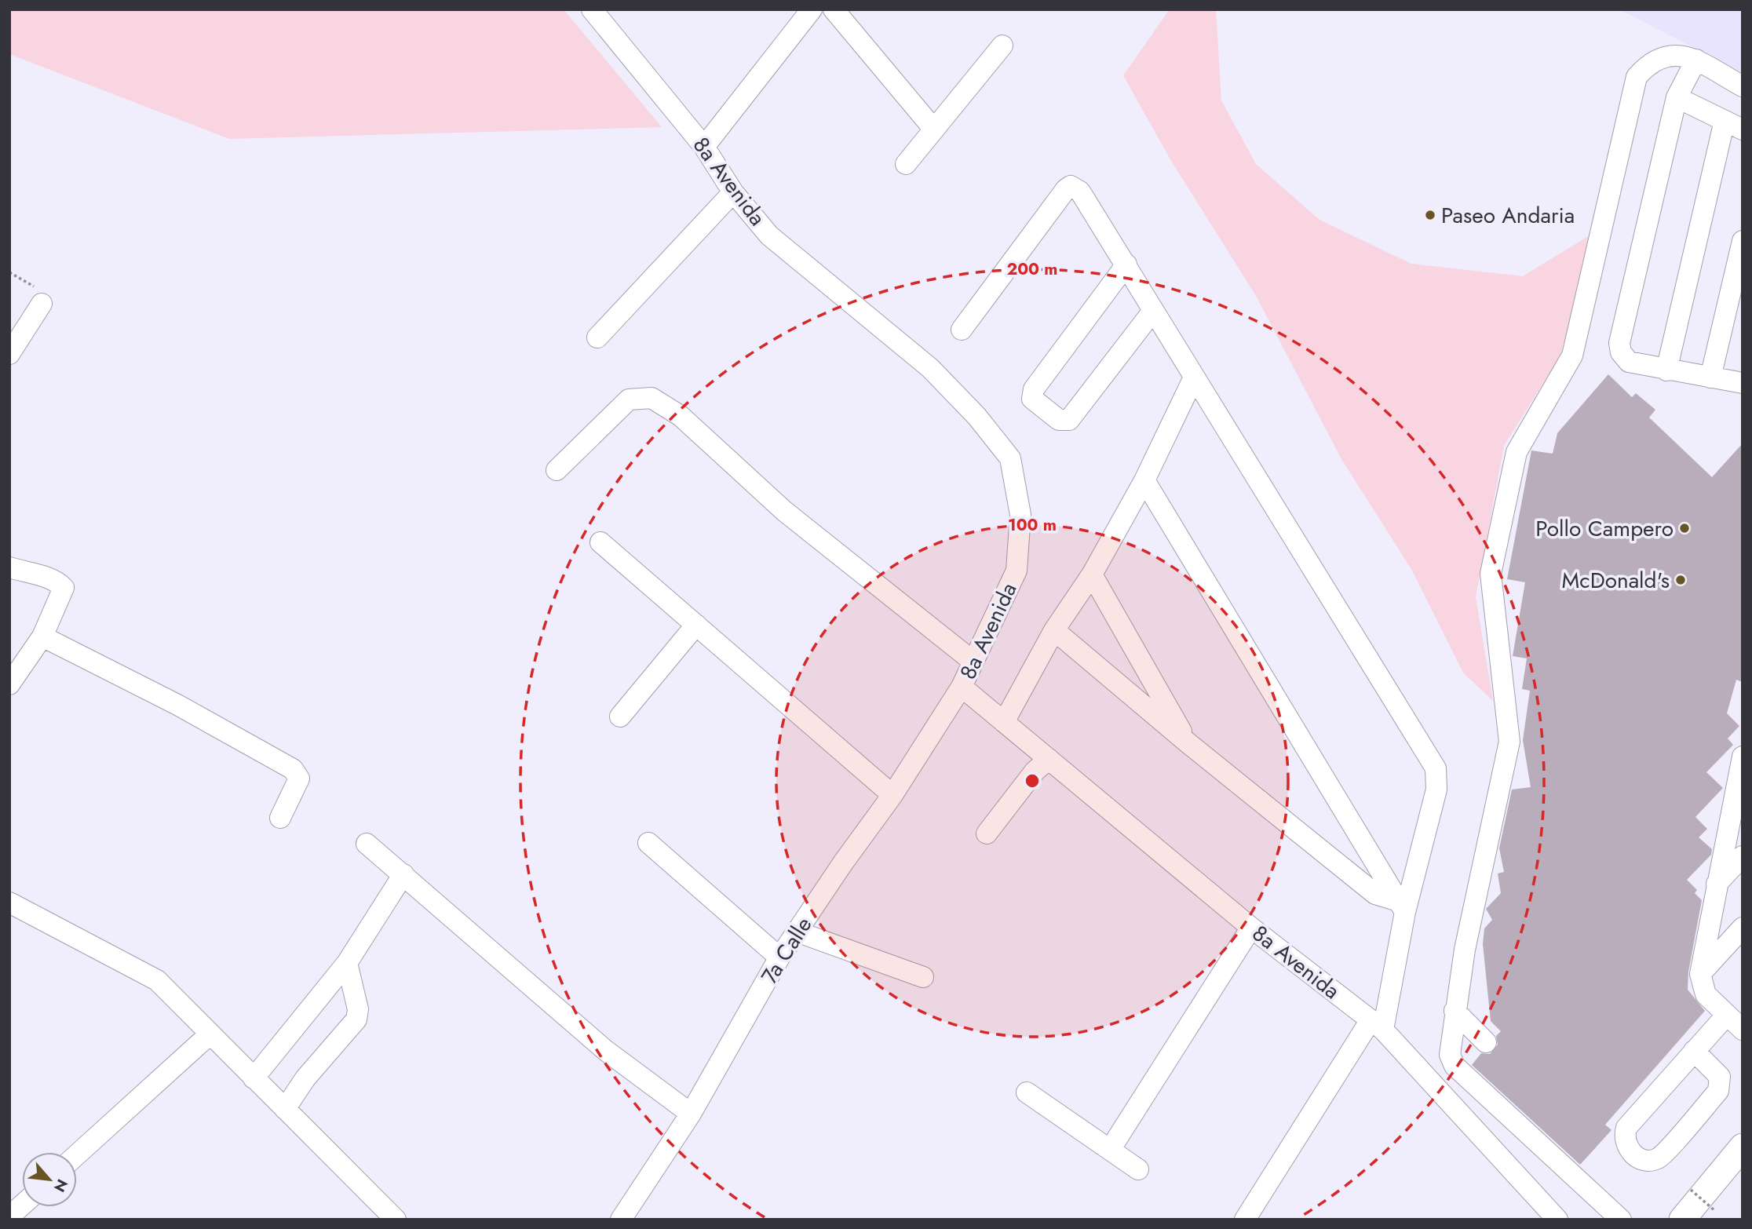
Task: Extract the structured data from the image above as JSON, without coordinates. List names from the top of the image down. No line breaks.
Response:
{"streets":{"street":["8a Avenida","7a Calle"]},"crossings":[["8a Avenida","7a Calle"]],"places":["Paseo Andaria","Pollo Campero","McDonald's"],"north":"bottom right","rings":["200 m","100 m"]}
